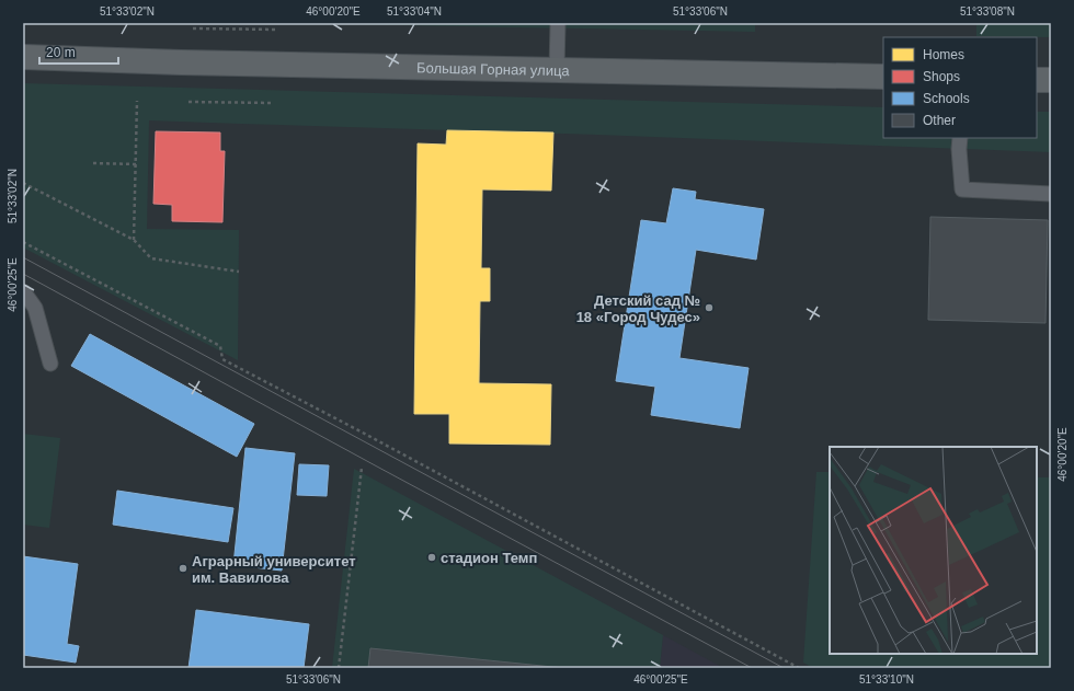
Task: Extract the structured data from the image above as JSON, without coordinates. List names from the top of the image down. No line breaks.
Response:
{"streets":{"main road":["Большая Горная улица"]},"places":["Детский сад № 18 «Город Чудес»","стадион Темп","Аграрный университет им. Вавилова"],"legend":["Homes","Shops","Schools","Other"],"scale_bar":"20 m","coordinates":["51°33'02\"N","46°00'20\"E","51°33'04\"N","51°33'06\"N","51°33'08\"N","46°00'25\"E","51°33'10\"N"]}
